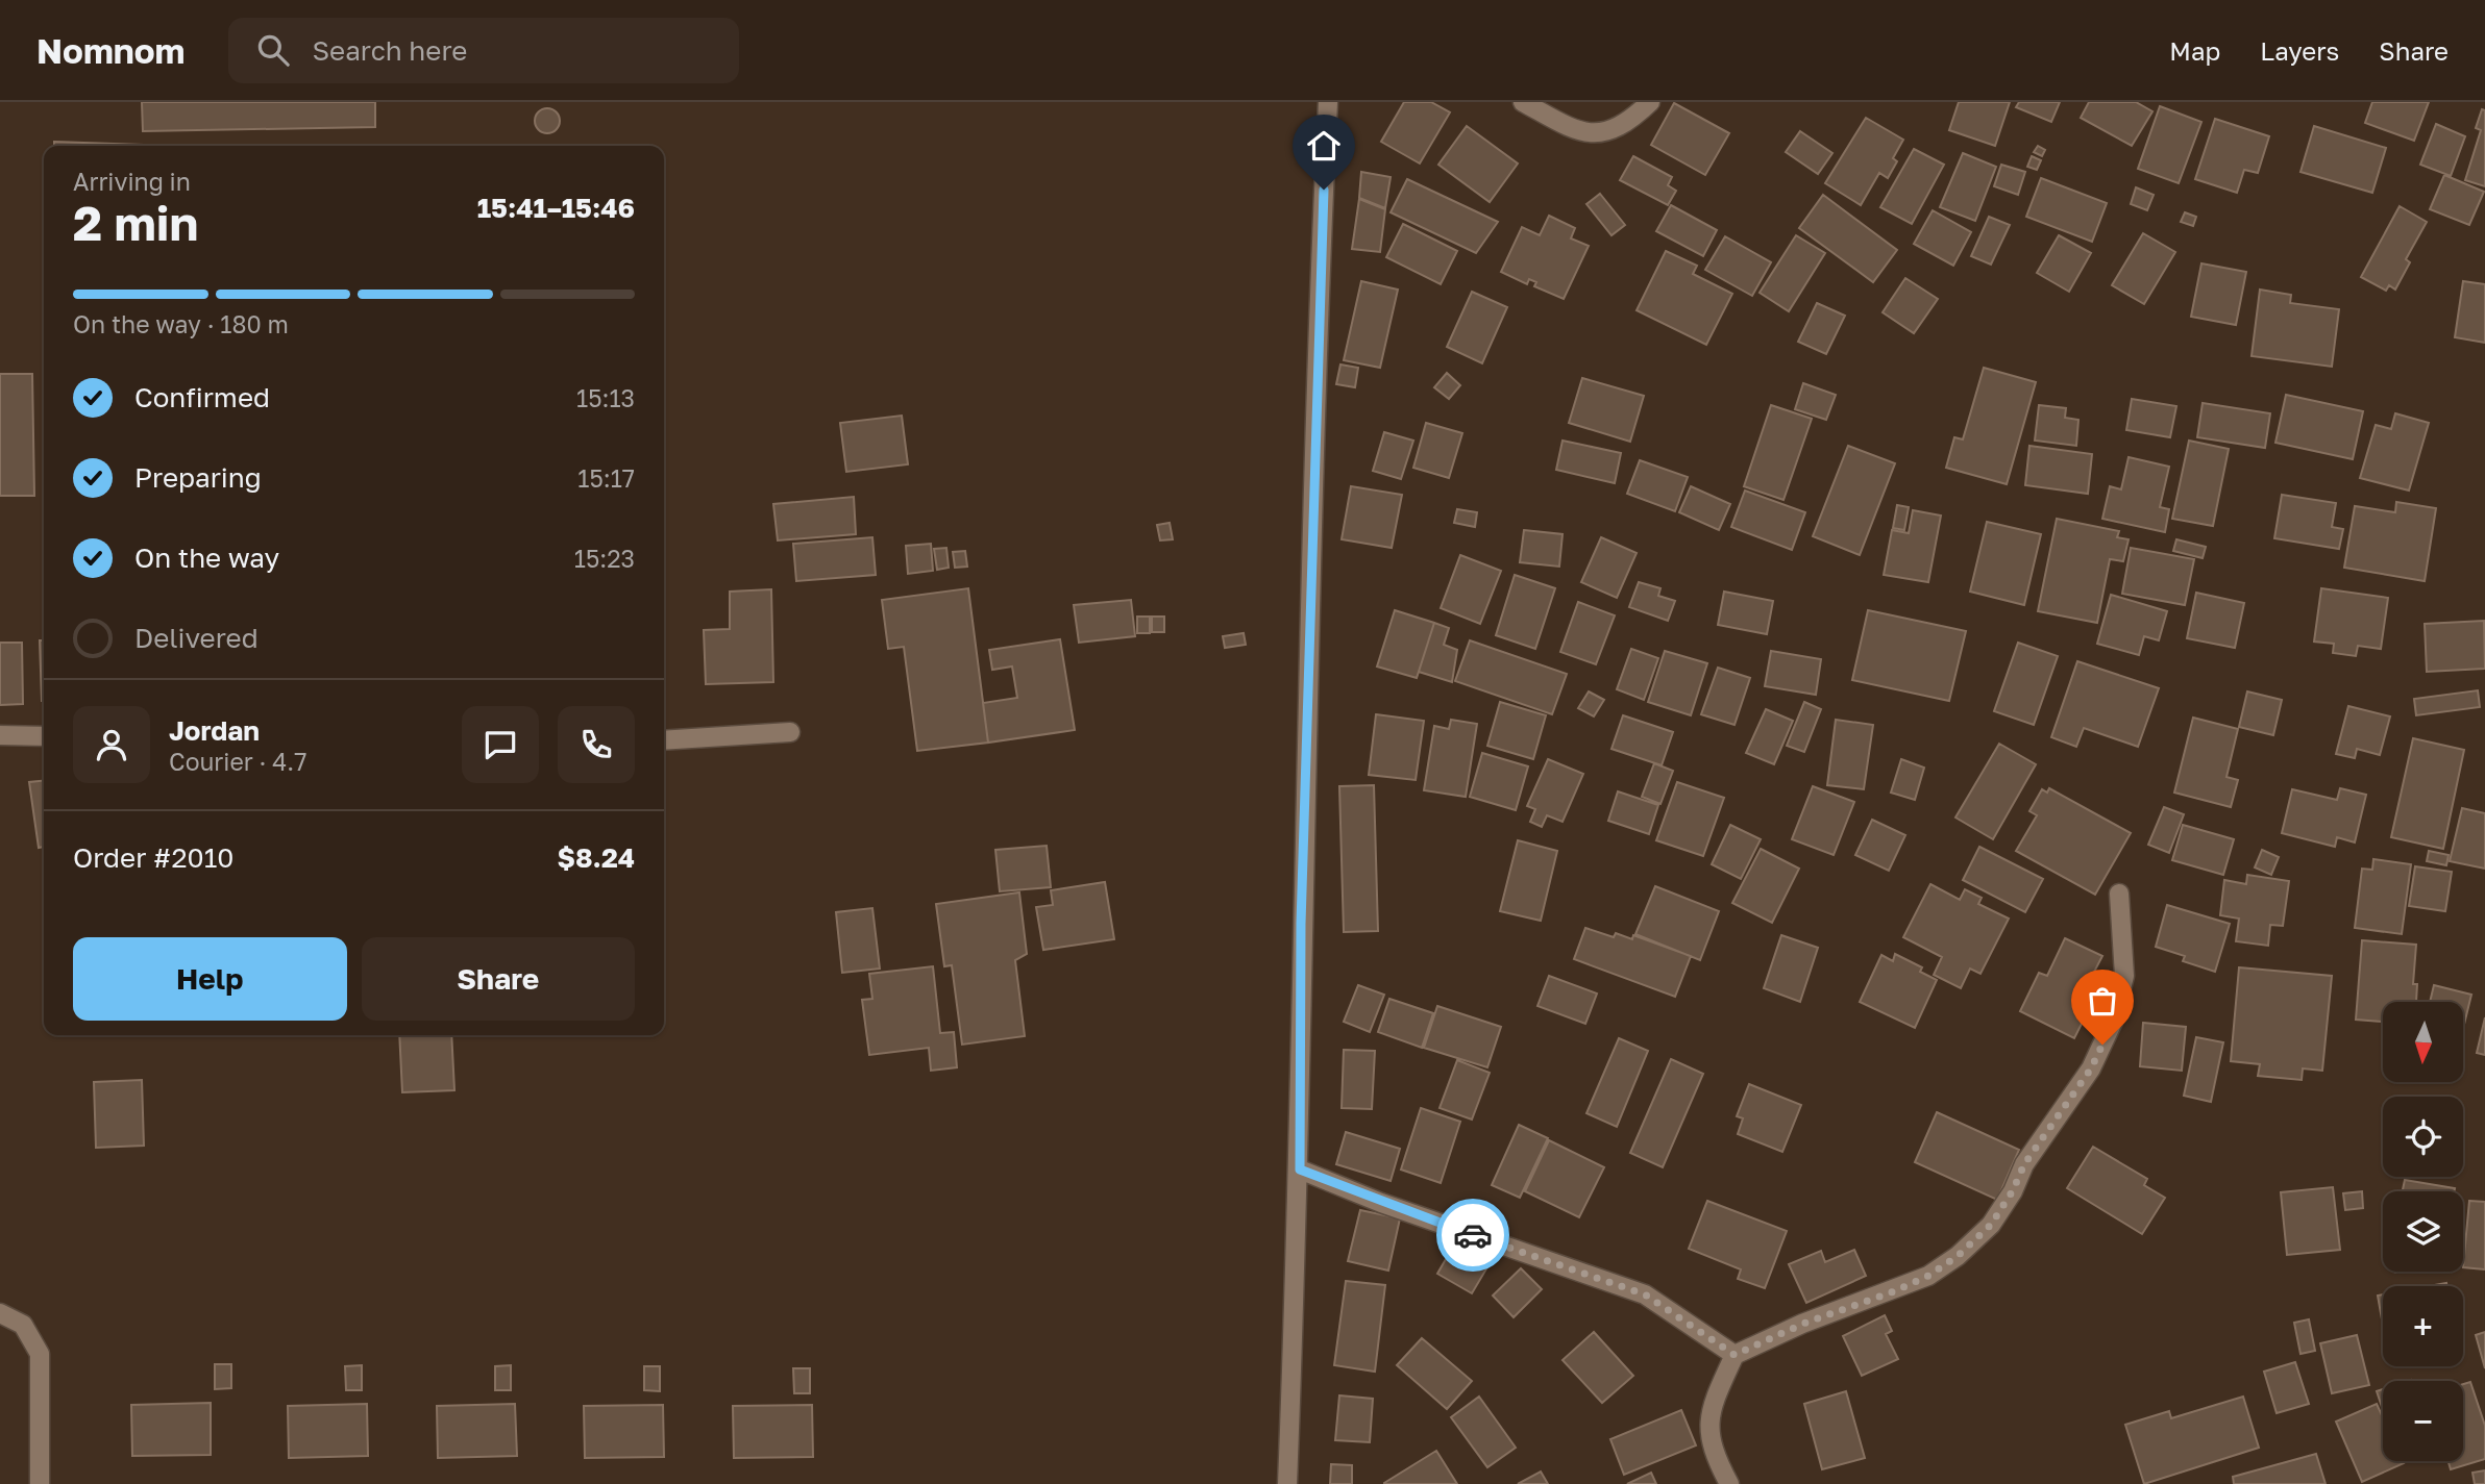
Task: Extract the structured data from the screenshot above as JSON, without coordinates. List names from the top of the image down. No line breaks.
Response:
{"north":"bottom","page":{"header":"Nomnom","search":"Search here","nav":["Map","Layers","Share"],"heading":["2 min","Arriving in","15:41–15:46"],"panel":["Jordan","Courier · 4.7","Order #2010","$8.24"],"bar":"On the way · 180 m","list":[["Confirmed","15:13"],["Preparing","15:17"],["On the way","15:23"],"Delivered"],"buttons":["Help","Share"],"map_buttons":["+","−"]}}
